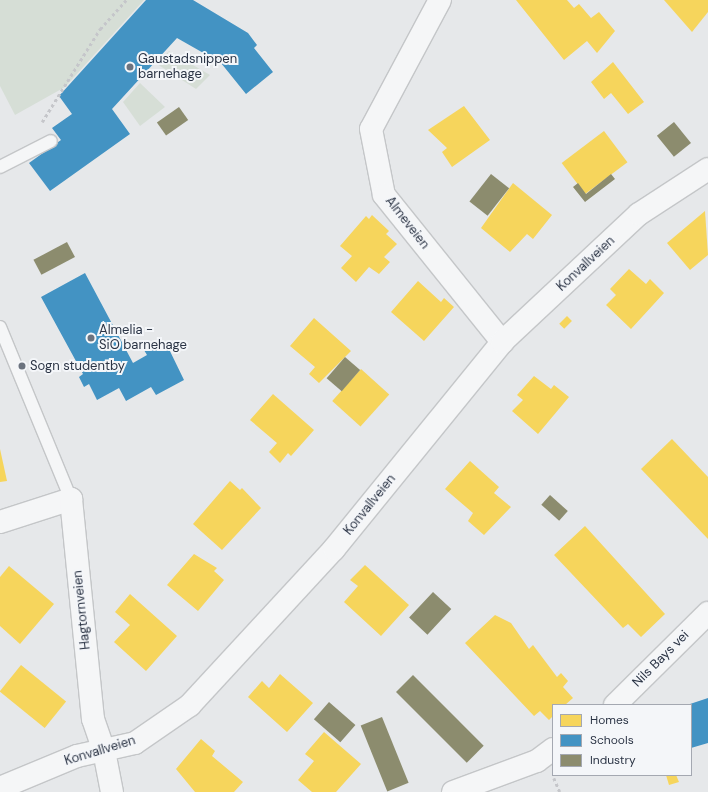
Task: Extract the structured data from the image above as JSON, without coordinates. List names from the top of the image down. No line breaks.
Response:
{"streets":{"street":["Almeveien","Konvallveien","Hagtornveien","Nils Bays vei"]},"crossings":[["Almeveien","Konvallveien"],["Konvallveien","Hagtornveien"]],"places":["Gaustadsnippen barnehage","Almelia - SiO barnehage","Sogn studentby"],"legend":["Homes","Schools","Industry"]}
